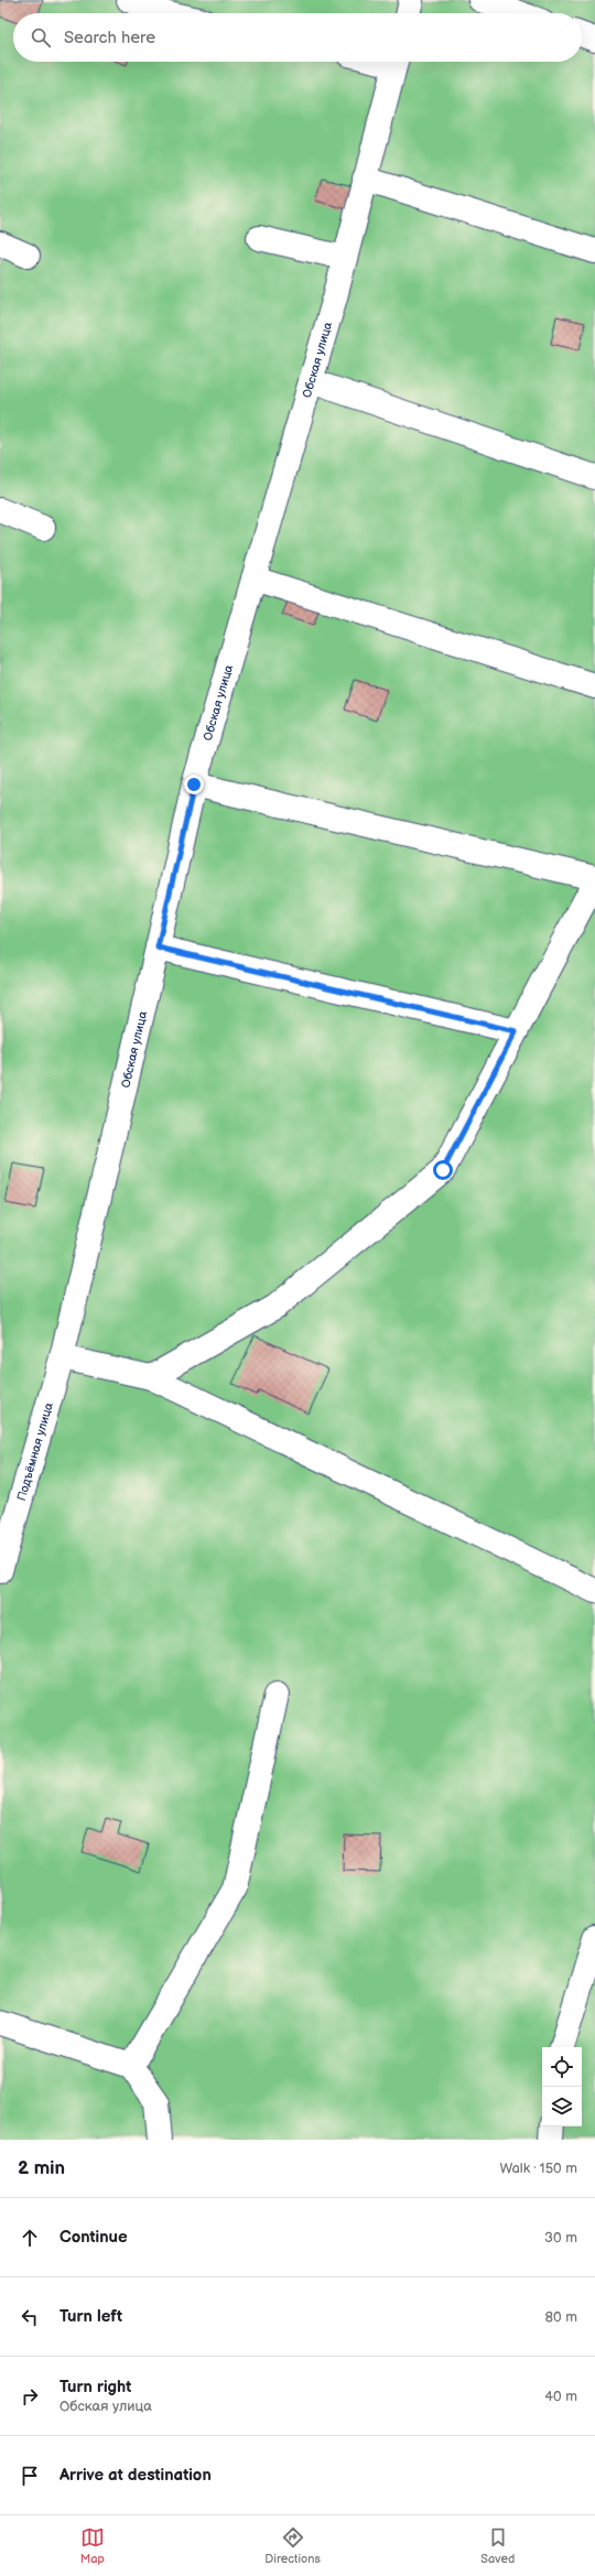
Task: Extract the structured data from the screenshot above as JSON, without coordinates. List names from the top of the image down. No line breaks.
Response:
{"streets":{"street":["Обская улица","Подъёмная улица"]},"crossings":[["Обская улица","Подъёмная улица"]],"page":{"search":"Search here","heading":["2 min","Walk · 150 m"],"list":[["Continue","30 m"],["Turn left","80 m"],["Turn right","Обская улица","40 m"],"Arrive at destination"],"nav":["Map","Directions","Saved"]}}
